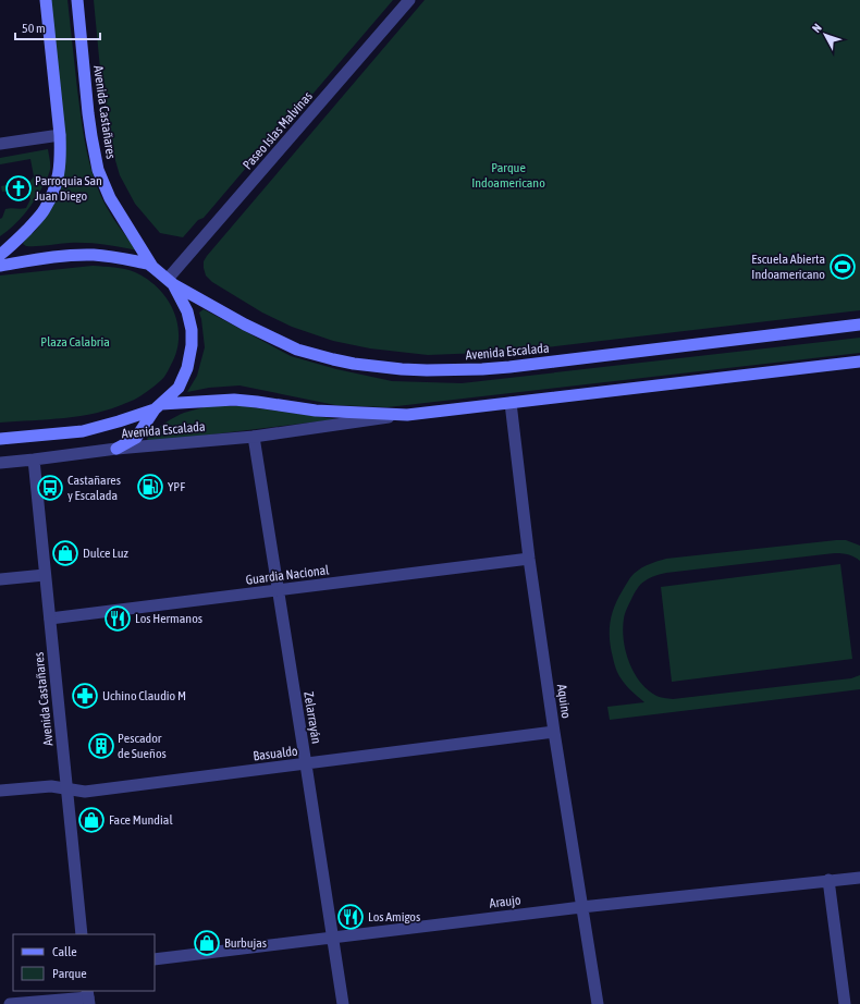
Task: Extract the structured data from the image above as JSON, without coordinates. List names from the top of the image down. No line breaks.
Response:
{"streets":{"main road":["Avenida Castañares","Avenida Escalada"],"street":["Paseo Islas Malvinas","Guardia Nacional","Aquino","Zelarrayán","Basualdo","Araujo"]},"crossings":[["Avenida Castañares","Avenida Escalada"],["Avenida Castañares","Guardia Nacional"],["Avenida Castañares","Basualdo"],["Paseo Islas Malvinas","Avenida Escalada"],["Avenida Escalada","Aquino"],["Avenida Escalada","Zelarrayán"],["Guardia Nacional","Aquino"],["Guardia Nacional","Zelarrayán"],["Aquino","Basualdo"],["Aquino","Araujo"],["Zelarrayán","Basualdo"],["Zelarrayán","Araujo"]],"parks":["Parque Indoamericano","Plaza Calabria"],"places":{"church":["Parroquia San Juan Diego"],"sports":["Escuela Abierta Indoamericano"],"fuel station":["YPF"],"bus stop":["Castañares y Escalada"],"shop":["Dulce Luz","Face Mundial","Burbujas"],"restaurant":["Los Hermanos","Los Amigos"],"pharmacy":["Uchino Claudio M"],"building":["Pescador de Sueños"]},"legend":["Calle","Parque"],"scale_bar":"50 m","north":"top left"}
